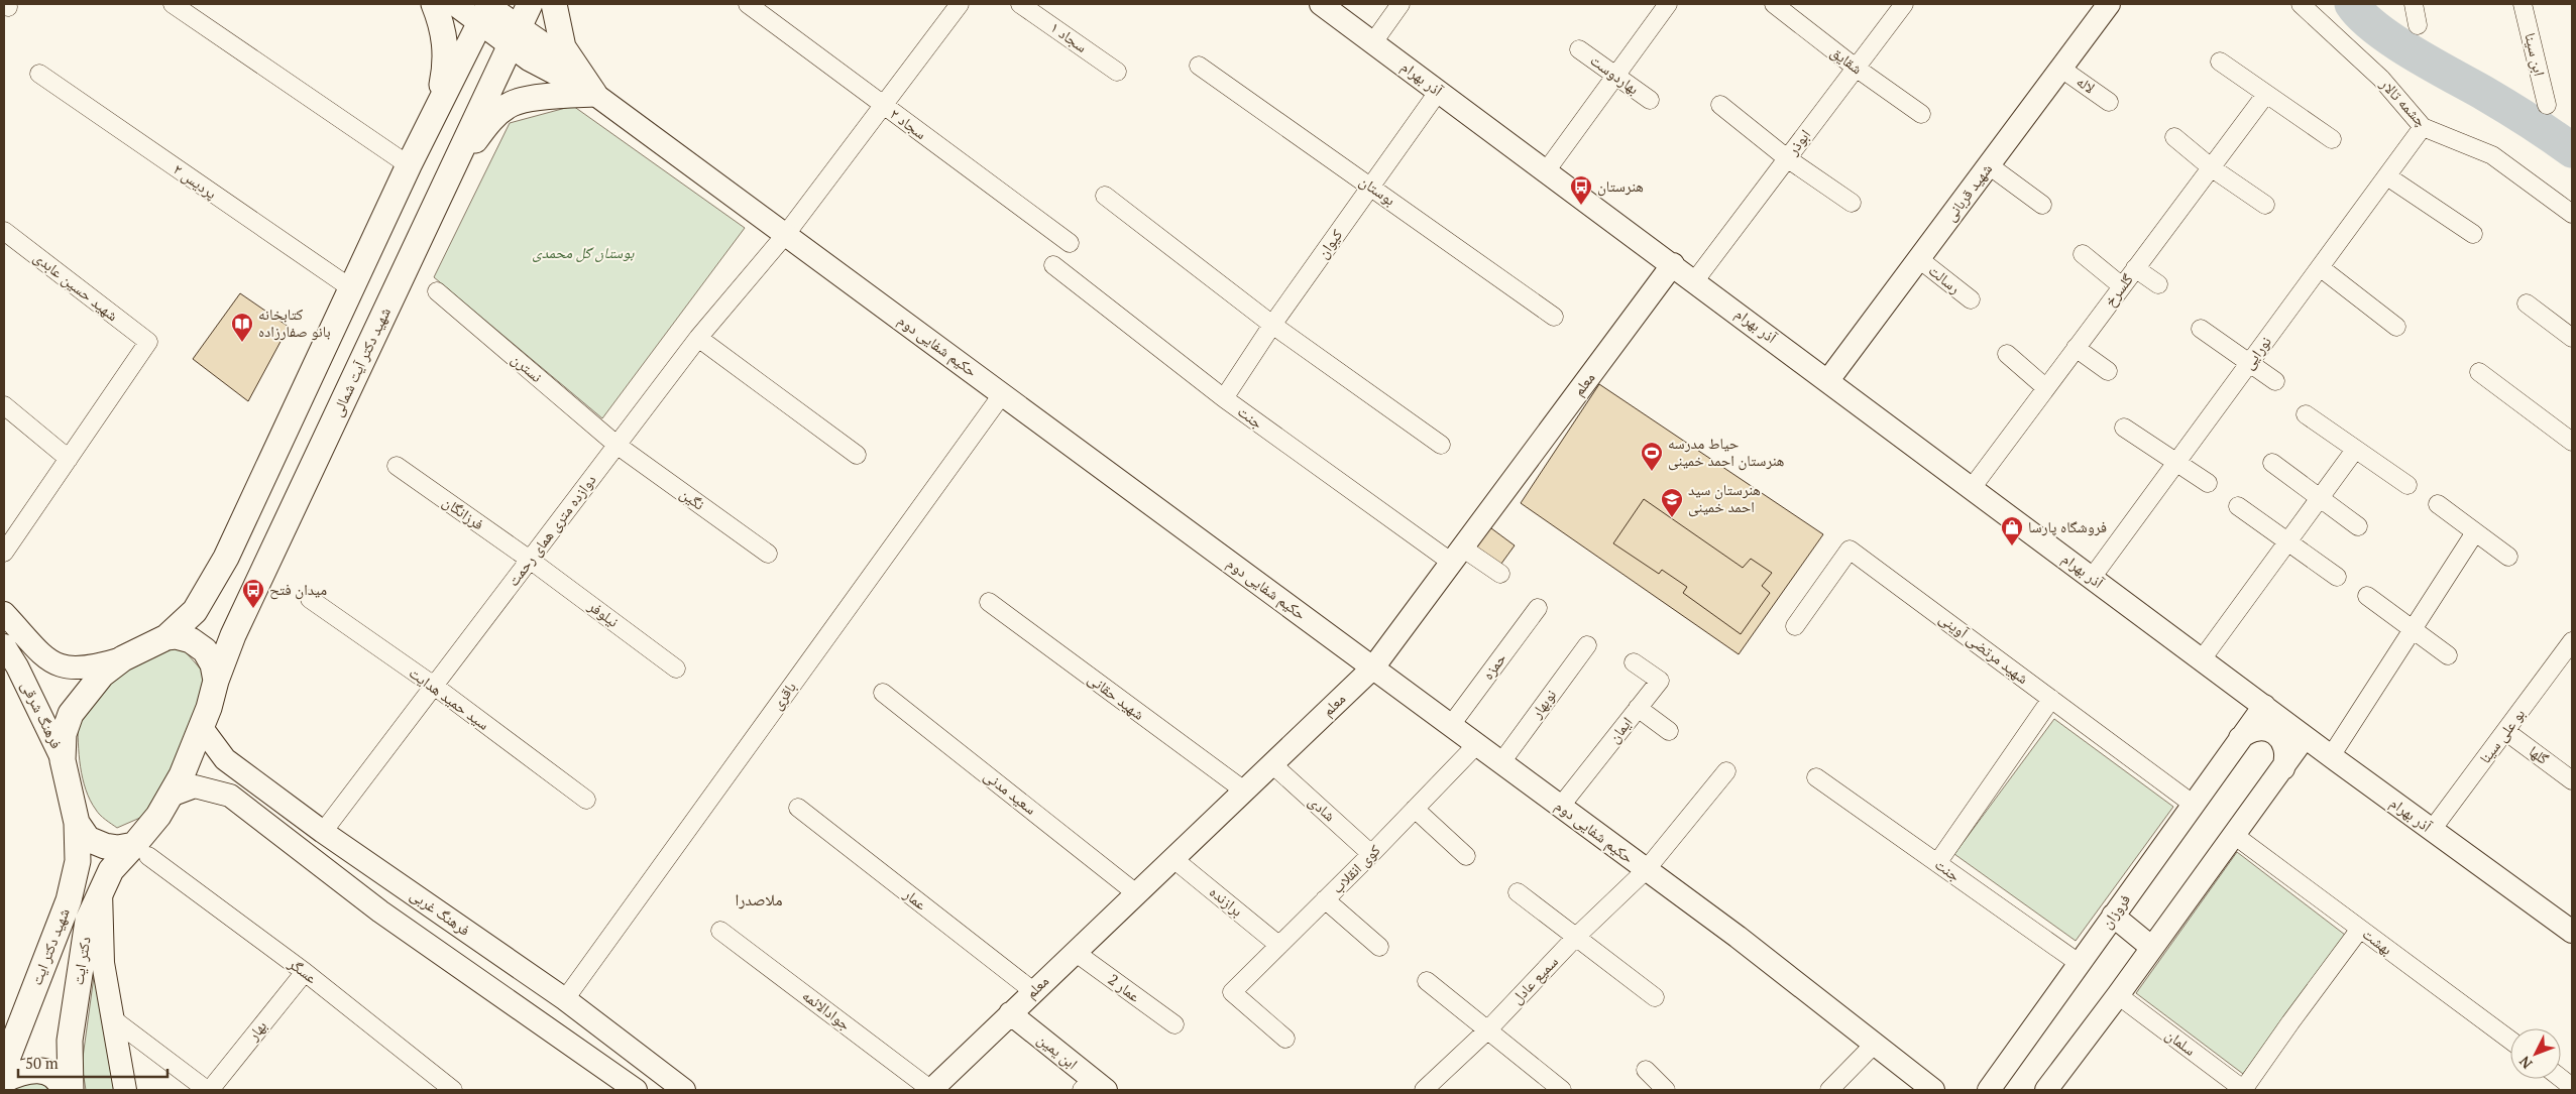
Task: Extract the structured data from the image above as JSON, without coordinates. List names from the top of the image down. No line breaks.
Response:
{"streets":{"main road":["شهید دکتر آیت شمالی","شهید دکتر ایت","دکتر ایت"],"street":["سجاد ۱","ابن سینا","شقایق","بهاردوست","آذر بهرام","لاله","چشمه تالار","سجاد ۲","ابوذر","پردیس ۲","بوستان","شهید قربانی","کیوان","رسالت","شهید حسین عابدی","گلسرخ","حکیم شفایی دوم","نورایی","نسترن","معلم","جنت","نگین","فرزانگان","دوازده متری همای رحمت","نیلوفر","شهید مرتضی آوینی","حمزه","باقری","شهید حقانی","سید حمید هدایت","نوبهار","فرهنگ شرقی","ایمان","بو علی سینا","گلها","سعید مدنی","شادی","کوی انقلاب","عمار","برازنده","فروزان","فرهنگ غربی","بهشت","عسگر","سمیع عادل","عمار 2","جوادالائمه","بهار","سلمان","ابن یمین"]},"crossings":[["شقایق","ابوذر"],["آذر بهرام","ابوذر"],["آذر بهرام","شهید قربانی"],["آذر بهرام","کیوان"],["آذر بهرام","گلسرخ"],["آذر بهرام","نورایی"],["آذر بهرام","معلم"],["آذر بهرام","بو علی سینا"],["آذر بهرام","فروزان"],["لاله","شهید قربانی"],["چشمه تالار","نورایی"],["سجاد ۲","دوازده متری همای رحمت"],["بوستان","کیوان"],["شهید قربانی","رسالت"],["کیوان","جنت"],["حکیم شفایی دوم","شهید دکتر آیت شمالی"],["حکیم شفایی دوم","معلم"],["حکیم شفایی دوم","دوازده متری همای رحمت"],["حکیم شفایی دوم","حمزه"],["حکیم شفایی دوم","باقری"],["حکیم شفایی دوم","نوبهار"],["حکیم شفایی دوم","ایمان"],["حکیم شفایی دوم","کوی انقلاب"],["حکیم شفایی دوم","سمیع عادل"],["نسترن","نگین"],["نسترن","دوازده متری همای رحمت"],["معلم","جنت"],["معلم","شهید حقانی"],["معلم","سعید مدنی"],["معلم","شادی"],["معلم","عمار"],["معلم","برازنده"],["معلم","عمار 2"],["معلم","جوادالائمه"],["معلم","ابن یمین"],["جنت","فروزان"],["نگین","دوازده متری همای رحمت"],["فرزانگان","دوازده متری همای رحمت"],["فرزانگان","نیلوفر"],["دوازده متری همای رحمت","نیلوفر"],["دوازده متری همای رحمت","سید حمید هدایت"],["دوازده متری همای رحمت","فرهنگ غربی"],["شهید مرتضی آوینی","فروزان"],["باقری","فرهنگ غربی"],["بو علی سینا","گلها"],["شادی","کوی انقلاب"],["کوی انقلاب","برازنده"],["دکتر ایت","عسگر"],["عسگر","بهار"]],"districts":["ملاصدرا"],"parks":["بوستان گل محمدی"],"places":{"bus stop":["هنرستان","میدان فتح"],"library":["کتابخانه بانو صفارزاده"],"sports":["حیاط مدرسه هنرستان احمد خمینی"],"school or university":["هنرستان سید احمد خمینی"],"shop":["فروشگاه پارسا"]},"scale_bar":"50 m","north":"bottom left"}
